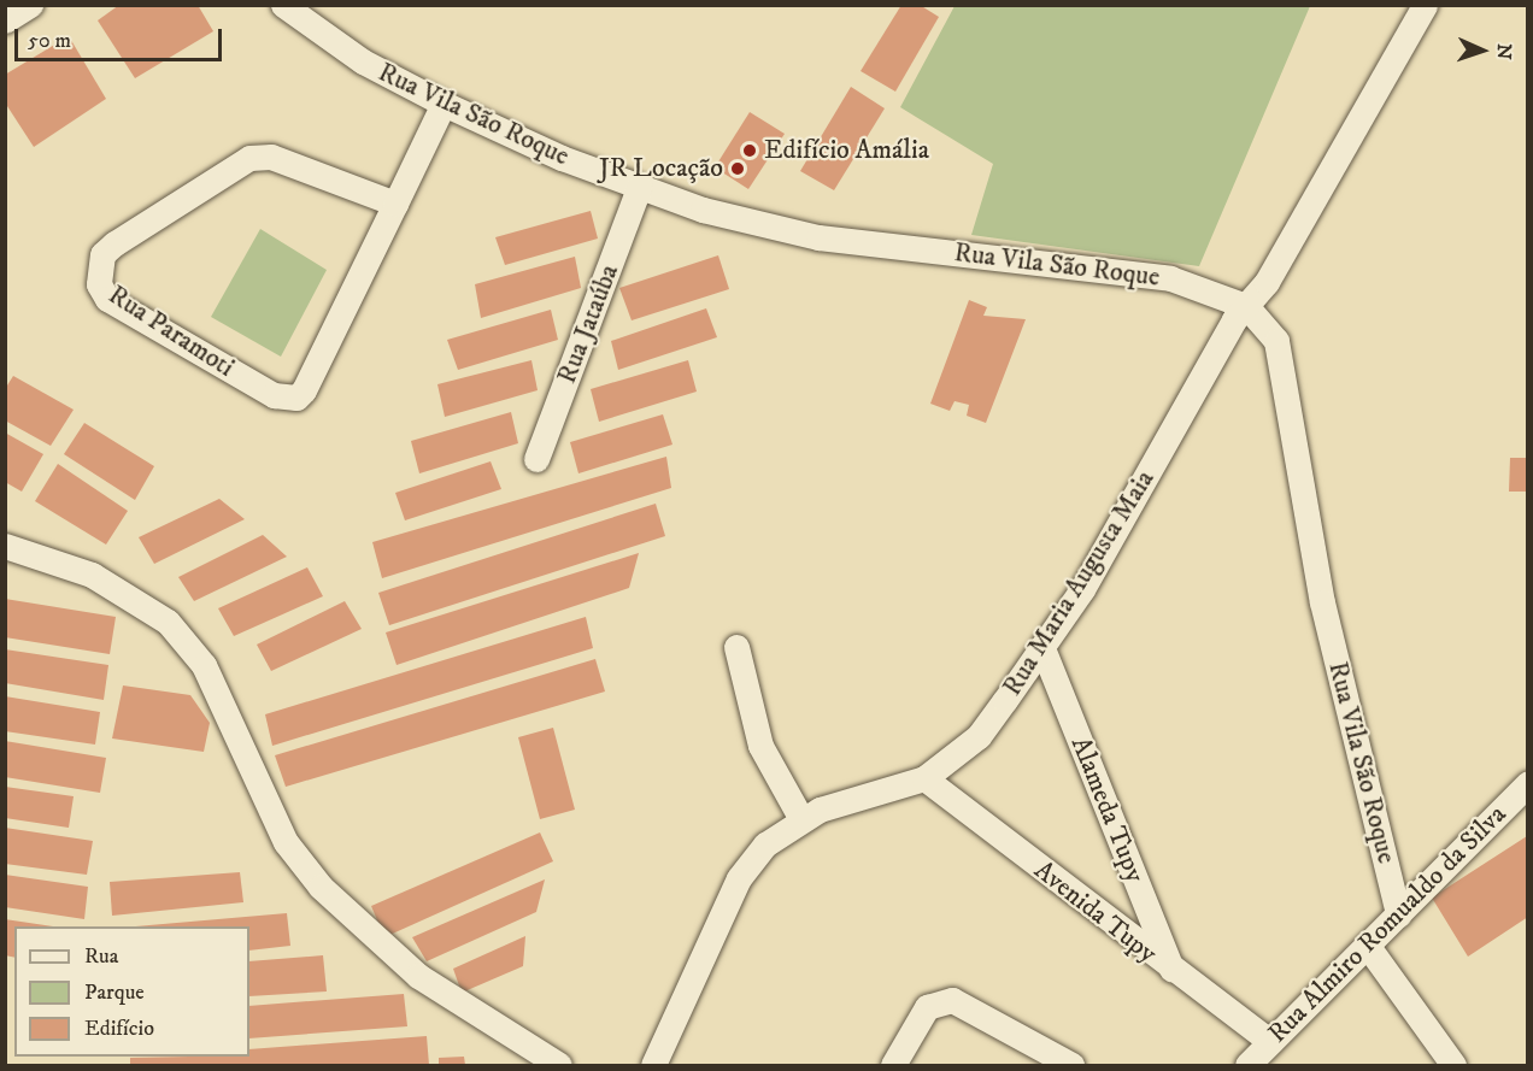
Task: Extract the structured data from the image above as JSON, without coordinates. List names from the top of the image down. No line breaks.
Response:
{"streets":{"street":["Rua Vila São Roque","Rua Jataúba","Rua Paramoti","Rua Maria Augusta Maia","Alameda Tupy","Avenida Tupy","Rua Almiro Romualdo da Silva"]},"crossings":[["Rua Vila São Roque","Rua Jataúba"],["Rua Vila São Roque","Rua Paramoti"],["Rua Vila São Roque","Rua Maria Augusta Maia"],["Rua Vila São Roque","Rua Almiro Romualdo da Silva"],["Rua Maria Augusta Maia","Alameda Tupy"],["Rua Maria Augusta Maia","Avenida Tupy"],["Alameda Tupy","Avenida Tupy"],["Avenida Tupy","Rua Almiro Romualdo da Silva"]],"places":["Edifício Amália","JR Locação"],"legend":["Rua","Parque","Edifício"],"scale_bar":"50 m","north":"right"}
